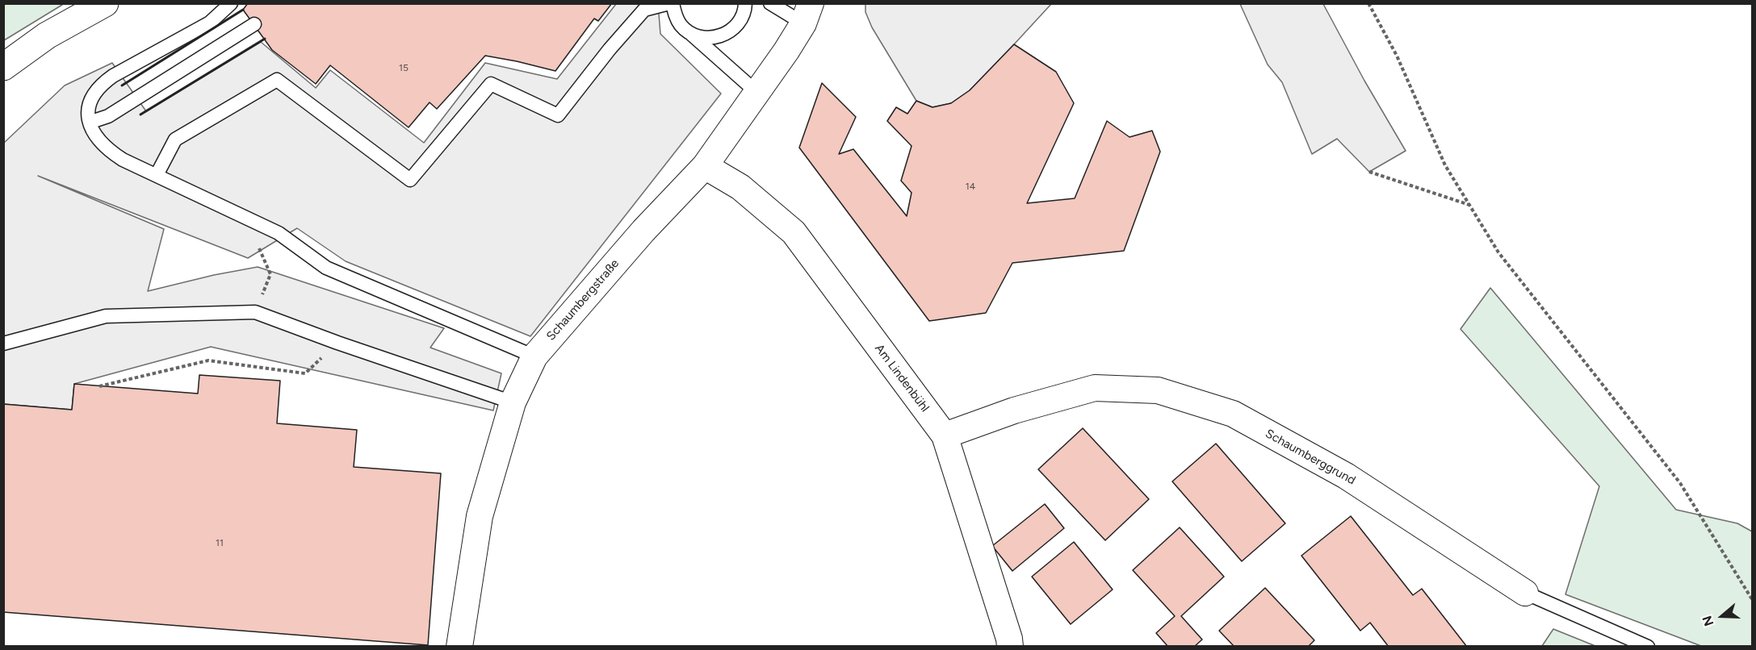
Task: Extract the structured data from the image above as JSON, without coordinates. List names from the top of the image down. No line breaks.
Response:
{"streets":{"street":["Schaumbergstraße","Am Lindenbühl","Schaumberggrund"]},"crossings":[["Schaumbergstraße","Am Lindenbühl"],["Am Lindenbühl","Schaumberggrund"]],"house_numbers":["15","14","11"],"north":"left"}
